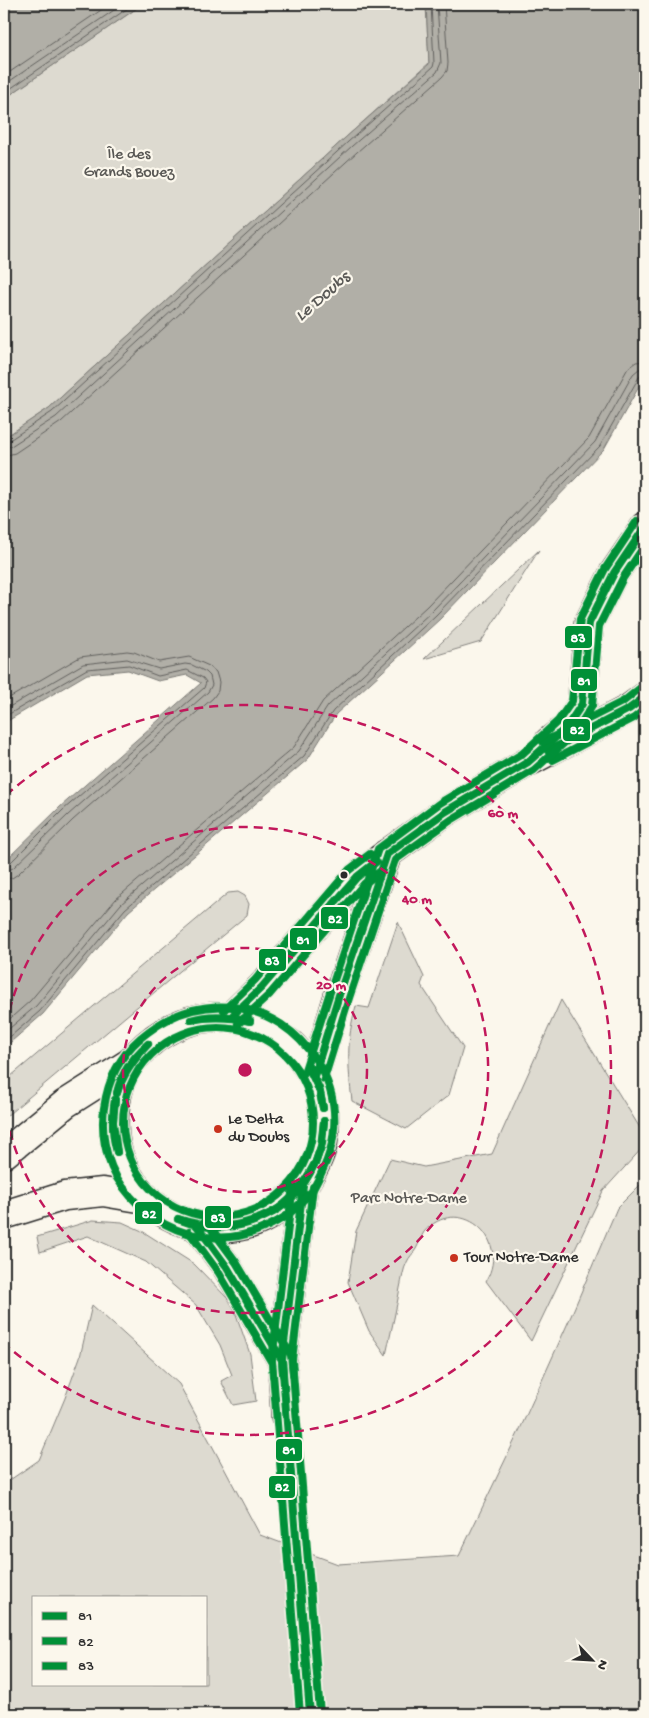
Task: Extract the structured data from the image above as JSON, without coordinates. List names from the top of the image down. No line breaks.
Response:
{"water":["Le Doubs"],"parks":["Île des Grands Bouez","Parc Notre-Dame"],"places":["Le Delta du Doubs","Tour Notre-Dame"],"lines":["transit line 83","transit line 81","transit line 82"],"legend":["81","82","83"],"north":"bottom right","rings":["60 m","40 m","20 m"]}
